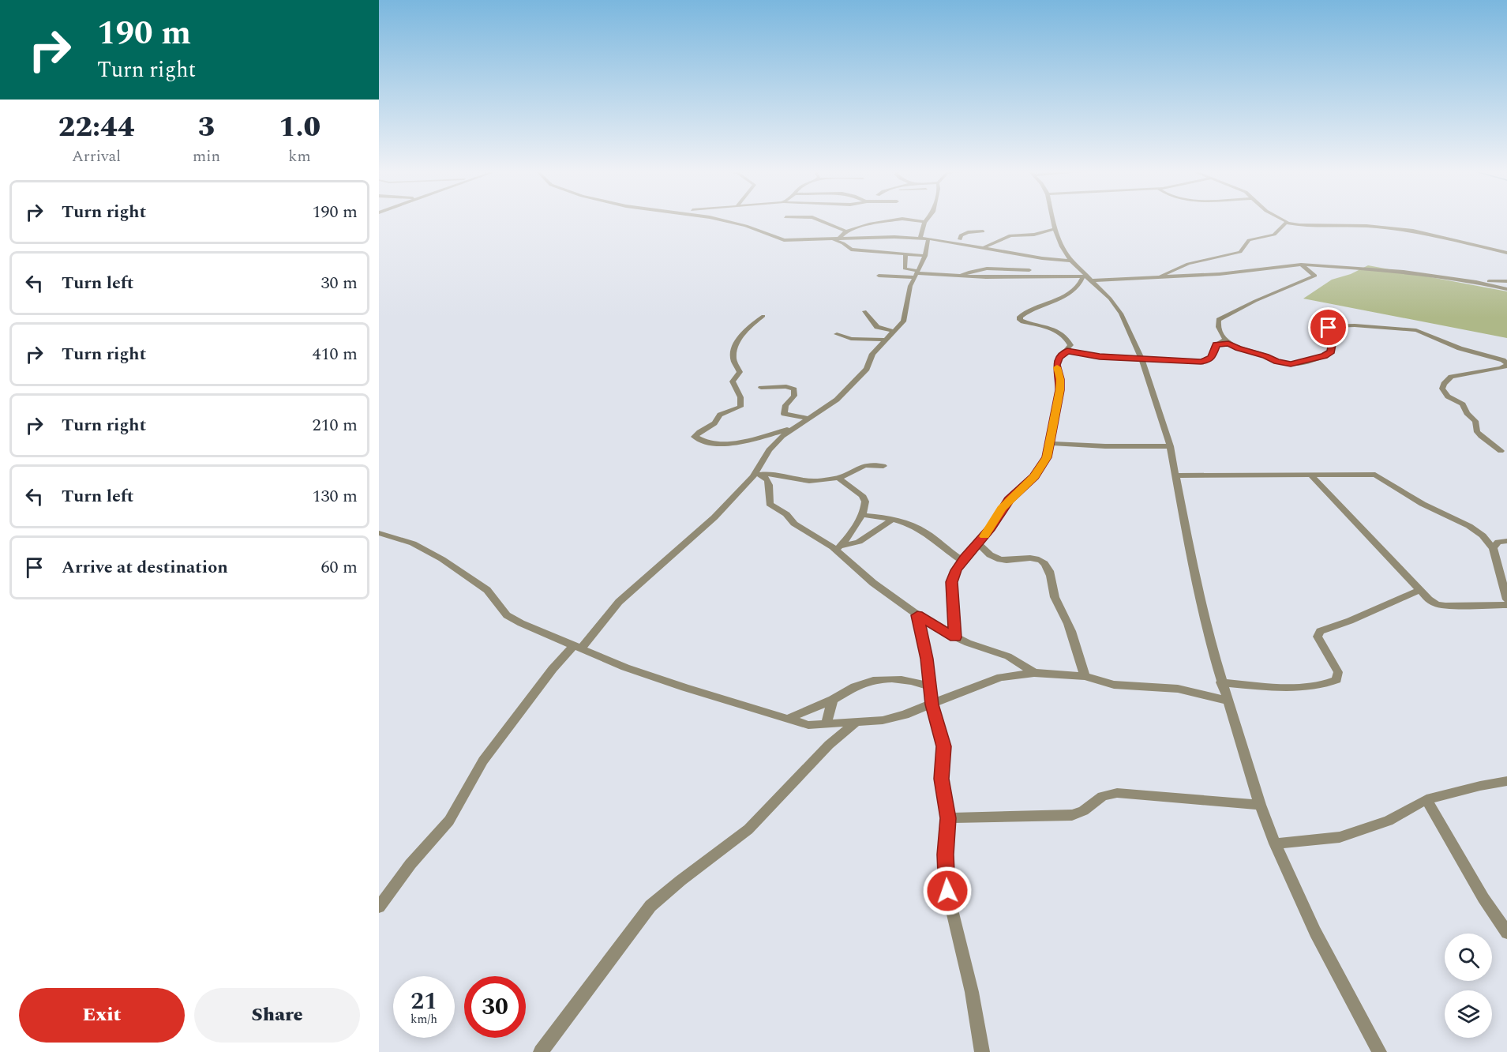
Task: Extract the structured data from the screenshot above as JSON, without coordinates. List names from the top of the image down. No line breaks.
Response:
{"page":{"turn":["190 m","Turn right"],"eta":["22:44","Arrival","3","min","1.0","km"],"list":[{"name":"Turn right","value":"190 m"},{"name":"Turn left","value":"30 m"},{"name":"Turn right","value":"410 m"},{"name":"Turn right","value":"210 m"},{"name":"Turn left","value":"130 m"},{"name":"Arrive at destination","value":"60 m"}],"speed":"21 km/h","limit":"30","buttons":["Exit","Share"]}}
